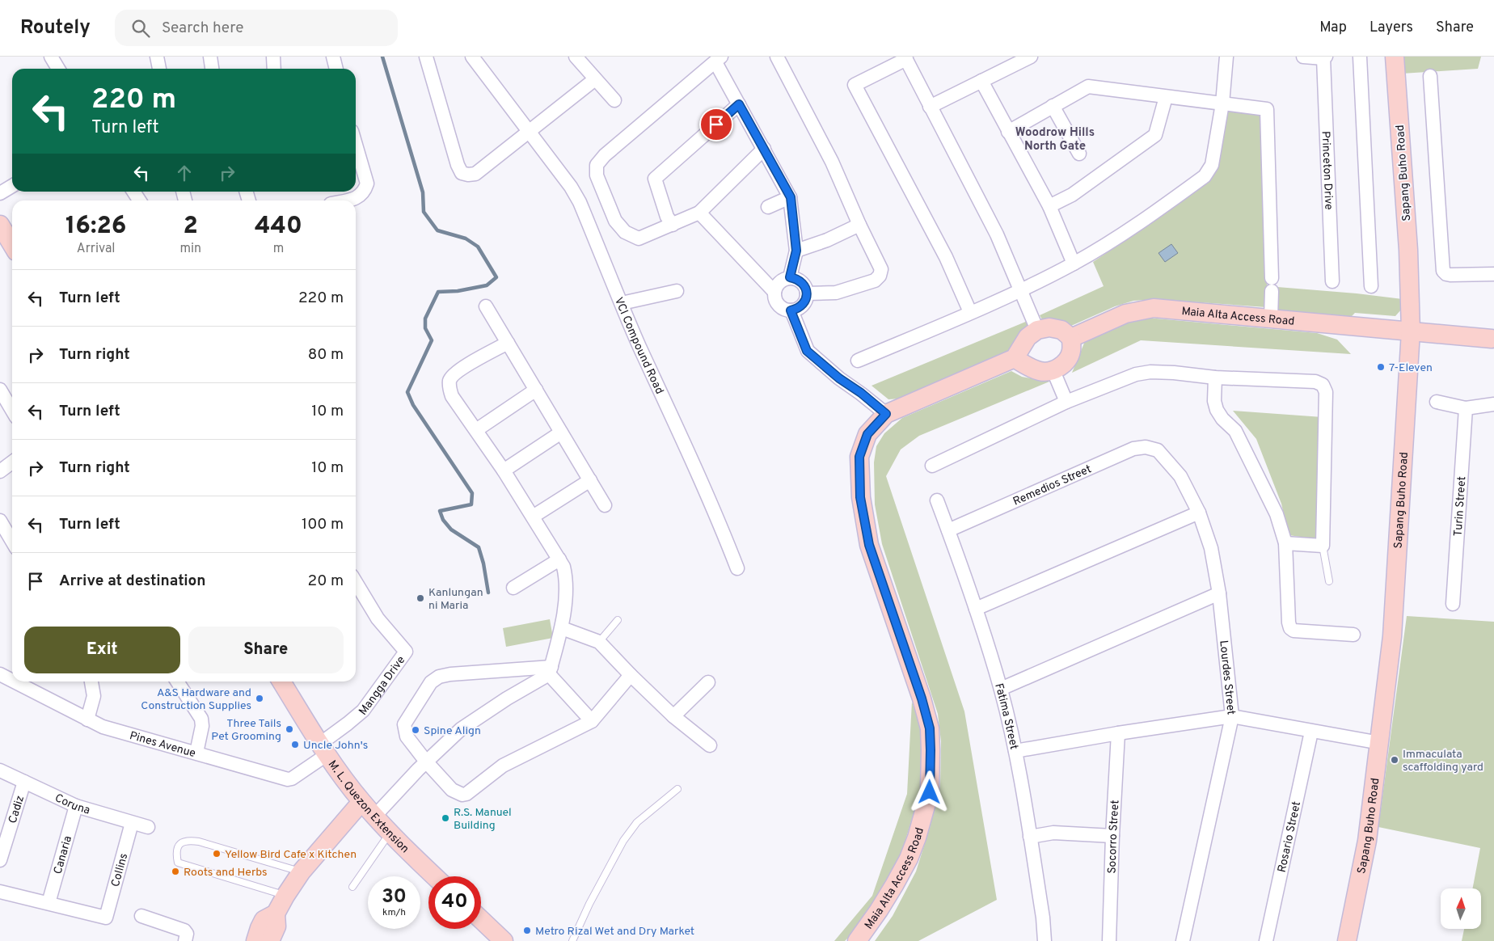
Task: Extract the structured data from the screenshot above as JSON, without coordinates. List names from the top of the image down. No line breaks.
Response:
{"streets":{"street":["Princeton Drive","Sapang Buho Road","Maia Alta Access Road","VCI Compound Road","Remedios Street","Turin Street","Lourdes Street","Mangga Drive","Fatima Street","Pines Avenue","Coruna","M. L. Quezon Extension","Cadiz","Rosario Street","Socorro Street","Canaria","Collins"]},"crossings":[["Sapang Buho Road","Maia Alta Access Road"],["Remedios Street","Lourdes Street"],["Remedios Street","Fatima Street"],["Mangga Drive","Pines Avenue"],["Mangga Drive","M. L. Quezon Extension"],["Pines Avenue","M. L. Quezon Extension"],["Coruna","Cadiz"],["Coruna","Canaria"],["Coruna","Collins"],["Canaria","Collins"]],"districts":["Woodrow Hills North Gate"],"places":["7-Eleven","Kanlungan ni Maria","A&S Hardware and Construction Supplies","Three Tails Pet Grooming","Spine Align","Uncle John's","Immaculata scaffolding yard","R.S. Manuel Building","Yellow Bird Cafe x Kitchen","Roots and Herbs","Metro Rizal Wet and Dry Market"],"north":"top","page":{"header":"Routely","search":"Search here","nav":["Map","Layers","Share"],"turn":["220 m","Turn left"],"eta":["16:26","Arrival","2","min","440","m"],"list":[{"name":"Turn left","value":"220 m"},{"name":"Turn right","value":"80 m"},{"name":"Turn left","value":"10 m"},{"name":"Turn right","value":"10 m"},{"name":"Turn left","value":"100 m"},{"name":"Arrive at destination","value":"20 m"}],"buttons":["Exit","Share"],"speed":"30 km/h","limit":"40"}}
